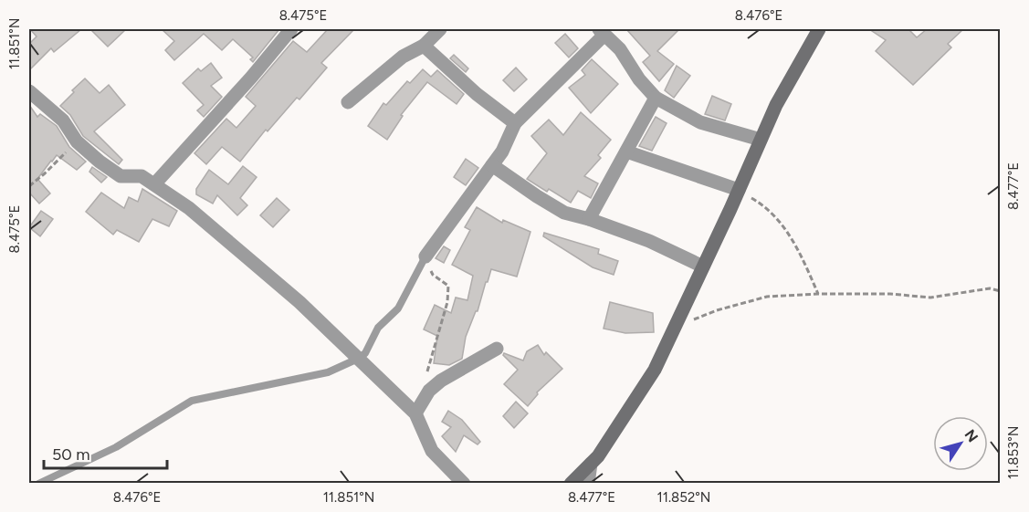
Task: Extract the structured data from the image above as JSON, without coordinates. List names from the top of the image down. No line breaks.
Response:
{"scale_bar":"50 m","north":"top right","coordinates":["8.475°E","8.476°E","11.851°N","8.477°E","11.853°N","11.852°N"]}
